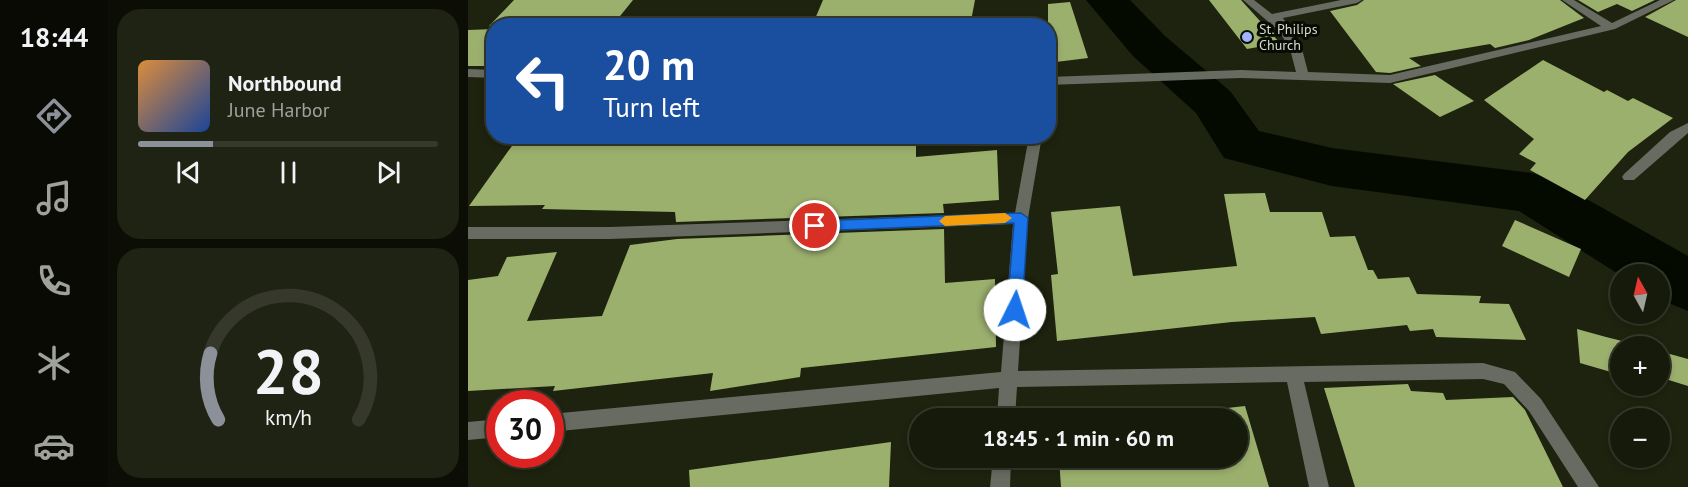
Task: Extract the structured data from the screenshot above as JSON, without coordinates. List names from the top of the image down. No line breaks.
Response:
{"places":["St. Philips Church"],"north":"top","page":{"tabs":"18:44","turn":["20 m","Turn left"],"song":["Northbound","June Harbor"],"map_buttons":["+","−"],"limit":"30","trip":"18:45 · 1 min · 60 m","gauge":["28","km/h"]}}
